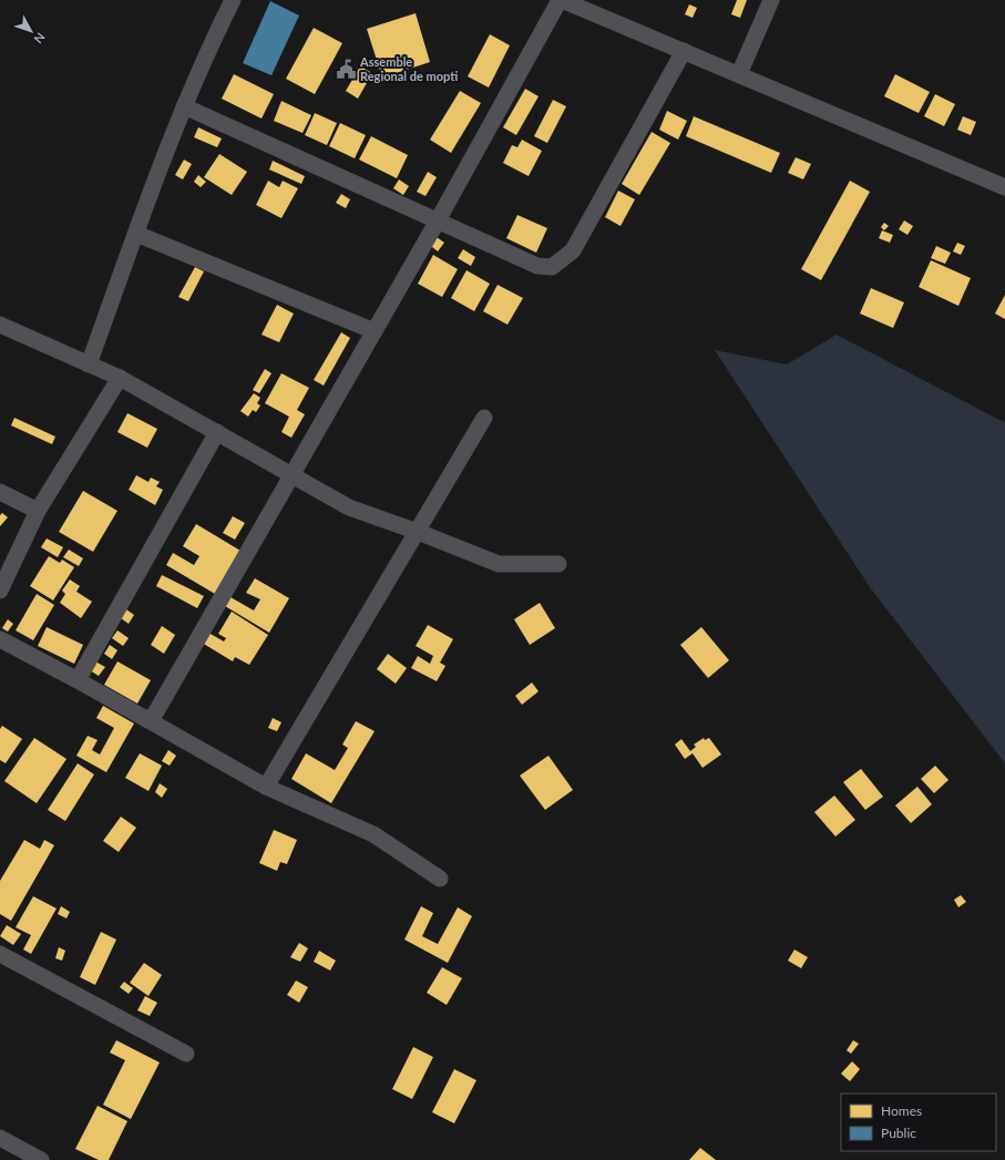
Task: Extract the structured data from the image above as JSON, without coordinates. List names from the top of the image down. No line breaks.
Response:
{"places":{"public building":["Assemble Regional de mopti"]},"legend":["Homes","Public"],"north":"bottom right"}
